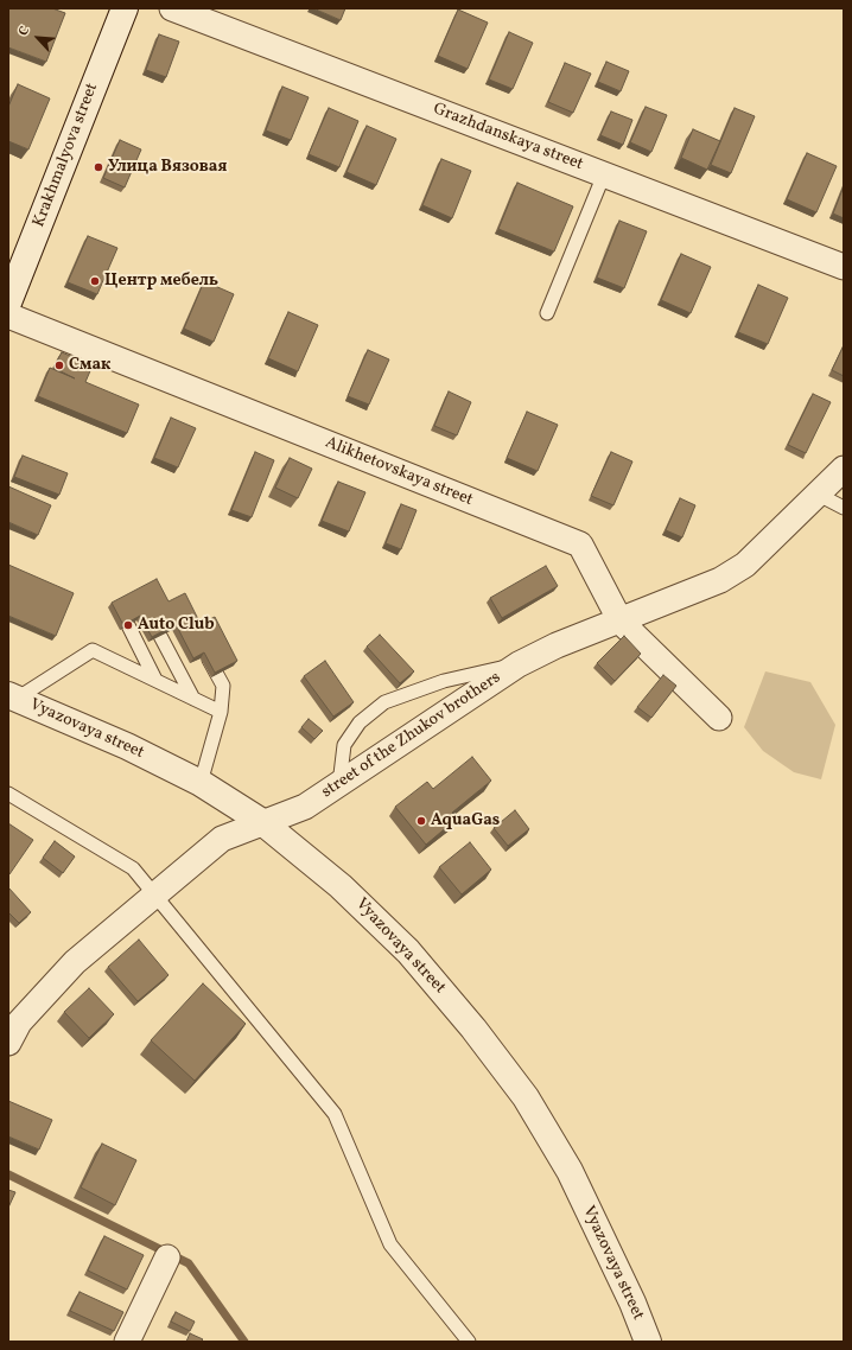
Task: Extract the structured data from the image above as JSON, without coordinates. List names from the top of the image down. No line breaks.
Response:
{"streets":{"street":["Grazhdanskaya street","Krakhmalyova street","Alikhetovskaya street","Vyazovaya street","street of the Zhukov brothers"]},"crossings":[["Alikhetovskaya street","street of the Zhukov brothers"],["Vyazovaya street","street of the Zhukov brothers"]],"places":["Улица Вязовая","Центр мебель","Смак","Auto Club","AquaGas"],"north":"top left"}
